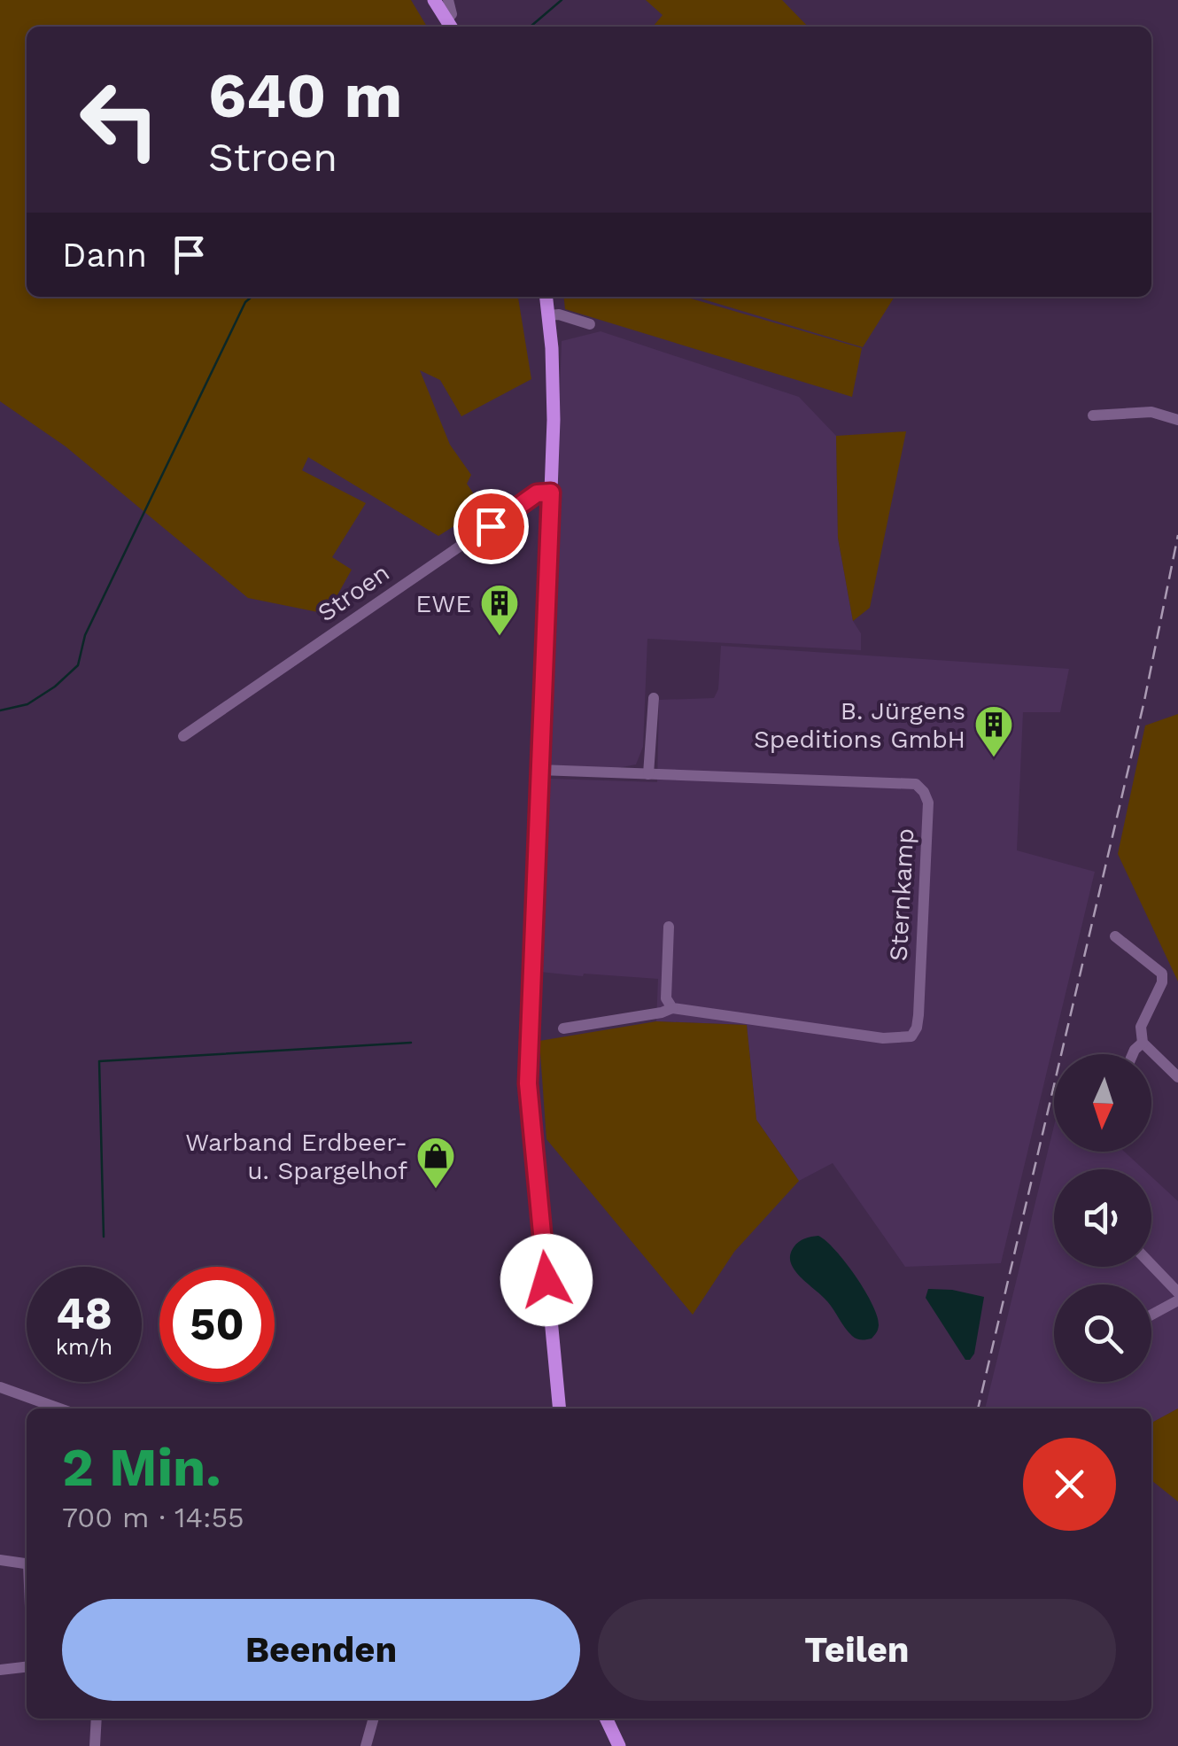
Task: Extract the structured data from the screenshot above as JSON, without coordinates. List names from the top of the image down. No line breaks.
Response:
{"streets":{"street":["Stroen","Sternkamp"]},"places":{"building":["EWE","B. Jürgens Speditions GmbH"],"shop":["Warband Erdbeer- u. Spargelhof"]},"north":"bottom","page":{"turn":["640 m","Stroen"],"then":"Dann","speed":"48 km/h","limit":"50","heading":["2 Min.","700 m · 14:55"],"buttons":["Beenden","Teilen"]}}
